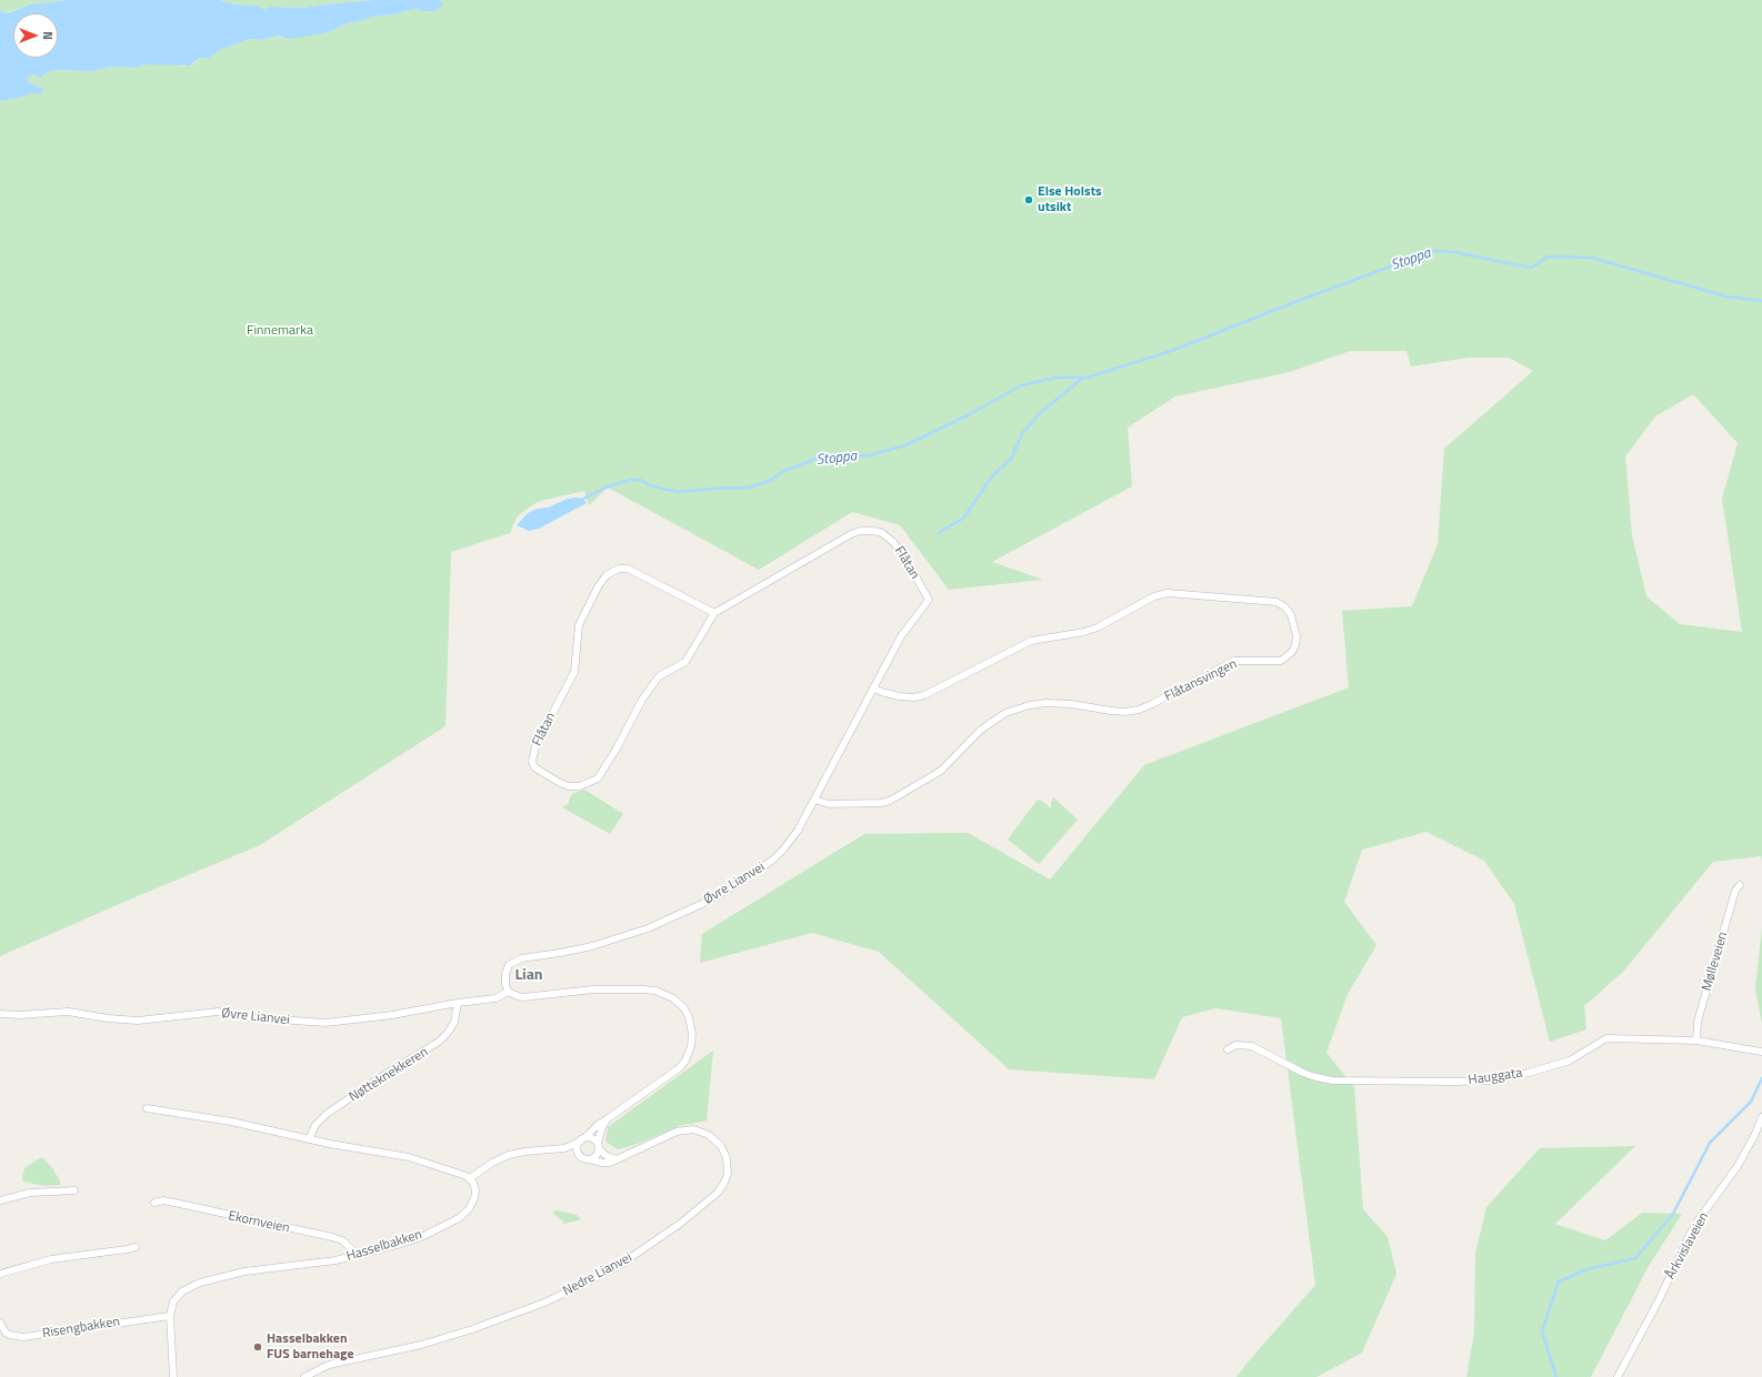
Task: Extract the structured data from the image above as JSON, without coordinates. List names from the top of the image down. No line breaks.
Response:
{"streets":{"street":["Flåtan","Flåtansvingen","Øvre Lianvei","Mølleveien","Nøtteknekkeren","Hauggata","Ekornveien","Hasselbakken","Årkvislaveien","Nedre Lianvei","Risengbakken"]},"crossings":[["Flåtan","Øvre Lianvei"],["Flåtansvingen","Øvre Lianvei"],["Øvre Lianvei","Nøtteknekkeren"],["Mølleveien","Hauggata"],["Ekornveien","Hasselbakken"],["Hasselbakken","Risengbakken"]],"districts":["Lian"],"water":["Stoppa"],"parks":["Finnemarka"],"places":["Else Holsts utsikt","Hasselbakken FUS barnehage"],"north":"right"}
